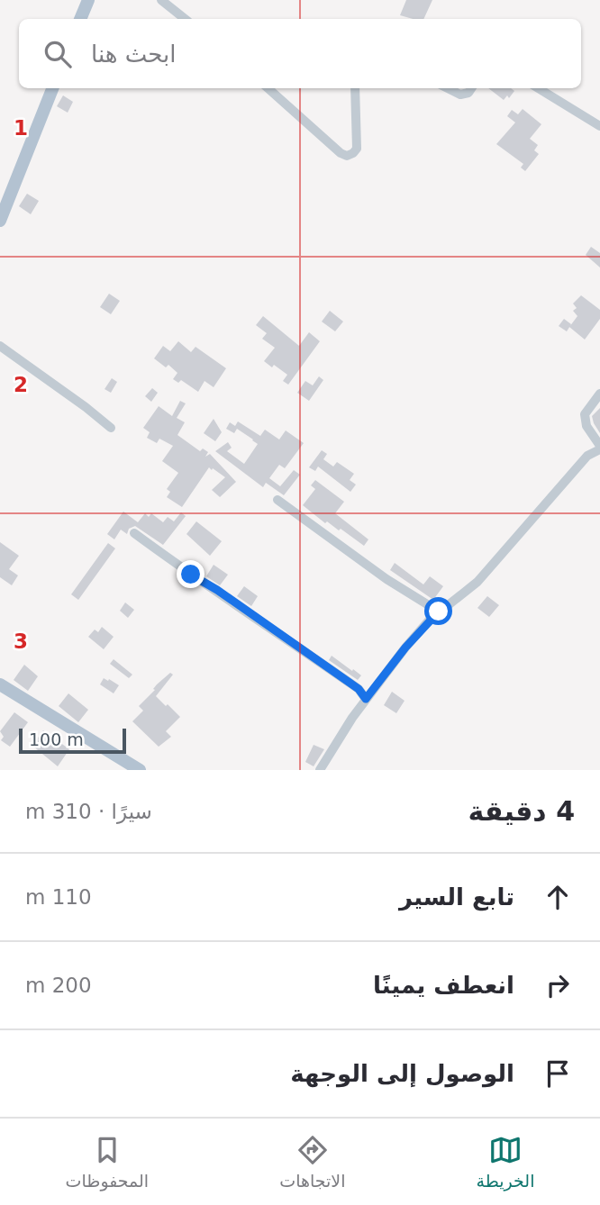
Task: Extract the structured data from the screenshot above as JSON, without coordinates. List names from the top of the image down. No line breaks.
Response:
{"scale_bar":"100 m","page":{"search":"ابحث هنا","scale":"100 m","heading":["4 دقيقة","سيرًا · 310 m"],"list":[["تابع السير","110 m"],["انعطف يمينًا","200 m"],"الوصول إلى الوجهة"],"nav":["الخريطة","الاتجاهات","المحفوظات"]},"grid":{"rows":["1","2","3"]}}
